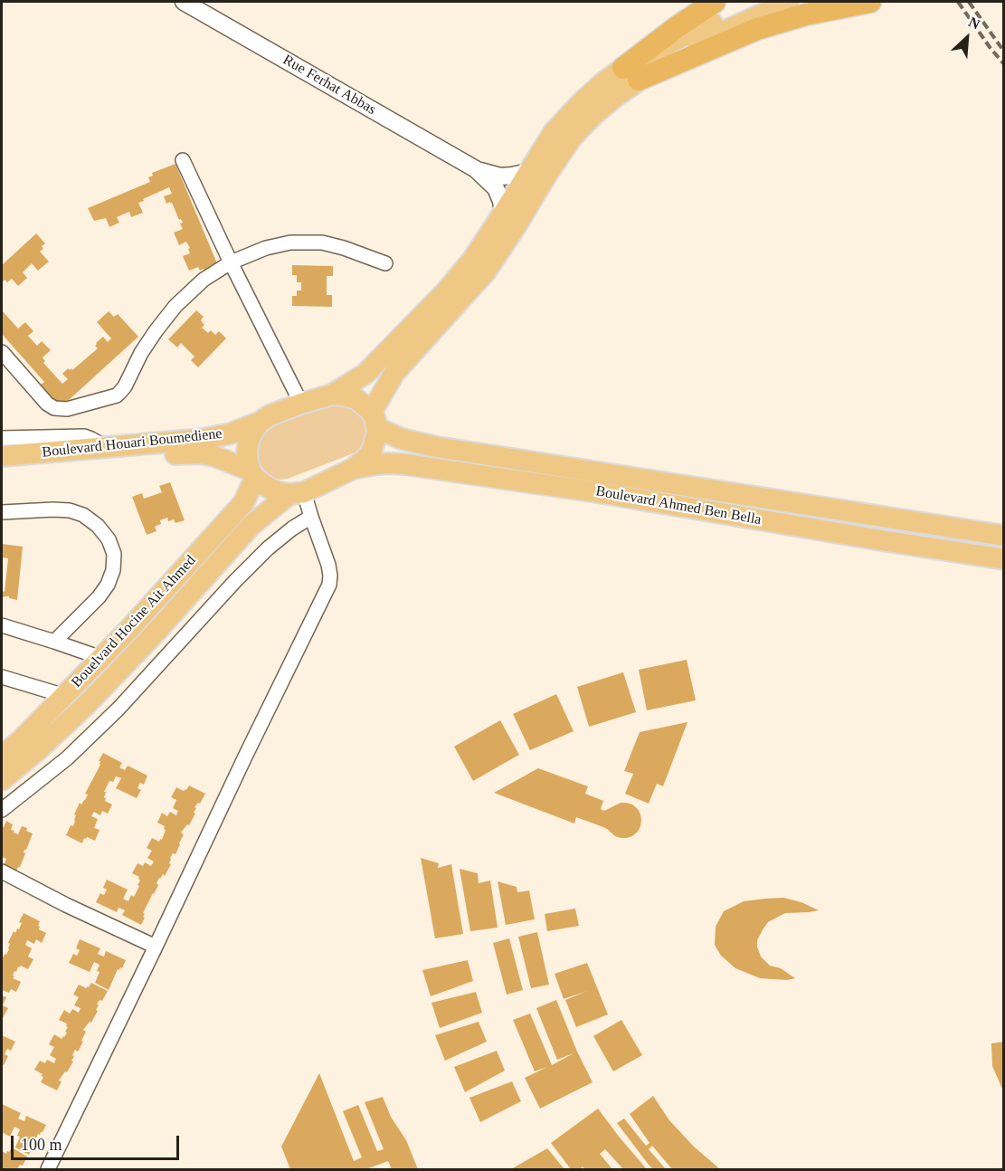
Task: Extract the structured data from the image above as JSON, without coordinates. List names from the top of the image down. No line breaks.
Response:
{"streets":{"main road":["Boulevard Houari Boumediene","Boulevard Ahmed Ben Bella","Bouelvard Hocine Ait Ahmed"],"street":["Rue Ferhat Abbas"]},"crossings":[["Boulevard Houari Boumediene","Boulevard Ahmed Ben Bella"],["Boulevard Houari Boumediene","Bouelvard Hocine Ait Ahmed"],["Boulevard Ahmed Ben Bella","Bouelvard Hocine Ait Ahmed"]],"scale_bar":"100 m","north":"top right"}
